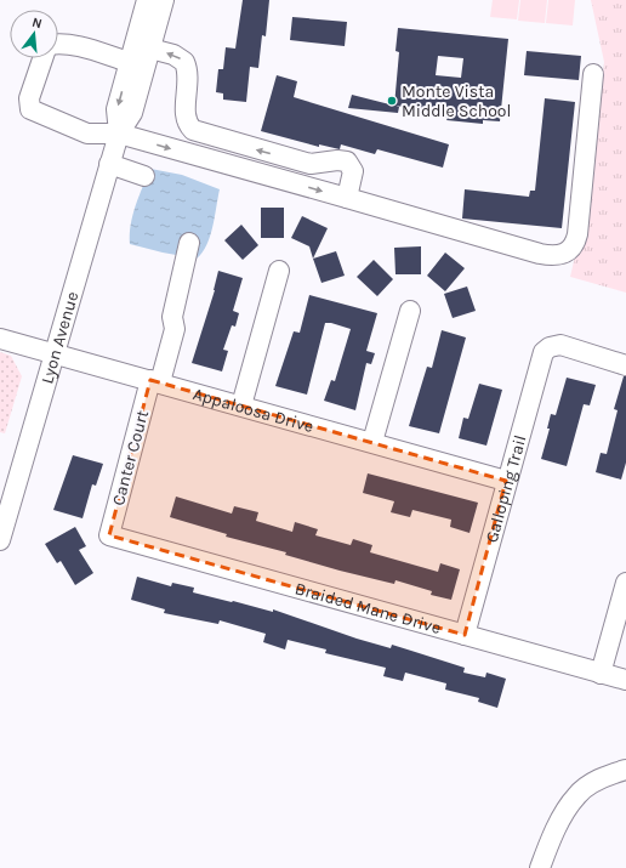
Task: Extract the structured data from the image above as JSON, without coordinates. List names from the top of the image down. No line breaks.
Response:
{"streets":{"street":["Lyon Avenue","Appaloosa Drive","Canter Court","Galloping Trail","Braided Mane Drive"]},"crossings":[["Lyon Avenue","Appaloosa Drive"],["Appaloosa Drive","Canter Court"],["Appaloosa Drive","Galloping Trail"],["Canter Court","Braided Mane Drive"],["Galloping Trail","Braided Mane Drive"]],"places":["Monte Vista Middle School"],"north":"top"}
